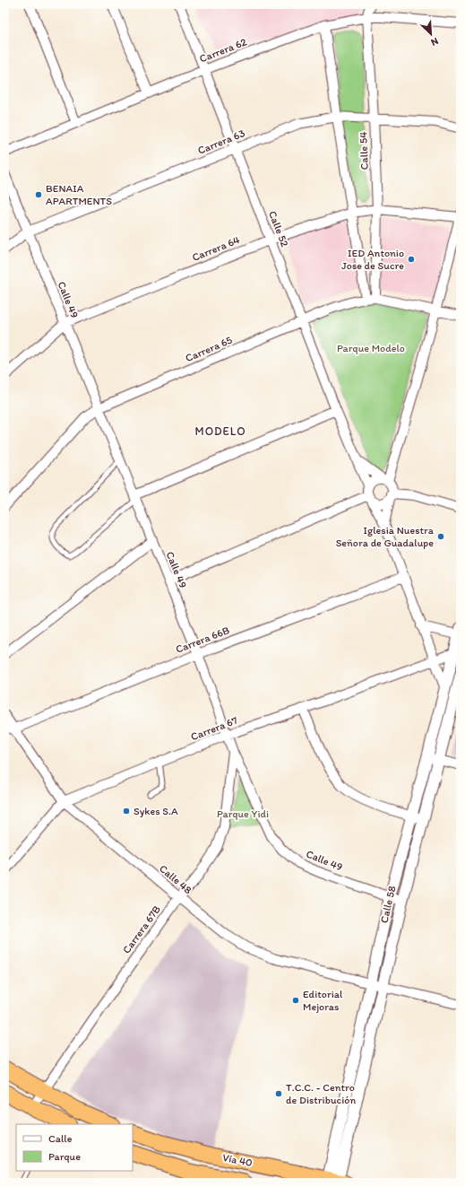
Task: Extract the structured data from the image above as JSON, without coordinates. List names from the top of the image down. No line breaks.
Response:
{"streets":{"highway":["Vía 40"],"street":["Carrera 62","Carrera 63","Calle 54","Calle 52","Carrera 64","Calle 49","Carrera 65","Carrera 66B","Carrera 67","Calle 48","Calle 58","Carrera 67B"]},"crossings":[["Carrera 62","Calle 54"],["Carrera 62","Calle 52"],["Carrera 63","Calle 54"],["Carrera 63","Calle 52"],["Carrera 63","Calle 49"],["Calle 54","Carrera 64"],["Calle 54","Carrera 65"],["Calle 52","Carrera 64"],["Calle 52","Carrera 65"],["Calle 52","Carrera 66B"],["Calle 52","Carrera 67"],["Calle 52","Calle 58"],["Carrera 64","Calle 49"],["Calle 49","Carrera 65"],["Calle 49","Carrera 66B"],["Calle 49","Carrera 67"],["Calle 49","Calle 58"],["Calle 49","Carrera 67B"],["Carrera 66B","Calle 48"],["Carrera 67","Calle 48"],["Carrera 67","Calle 58"],["Calle 48","Calle 58"],["Calle 48","Carrera 67B"],["Calle 58","Vía 40"]],"districts":["MODELO"],"parks":["Parque Modelo","Parque Yidi"],"places":["BENAIA APARTMENTS","IED Antonio Jose de Sucre","Iglesia Nuestra Señora de Guadalupe","Sykes S.A","Editorial Mejoras","T.C.C. - Centro de Distribución"],"legend":["Calle","Parque"],"north":"bottom right"}
